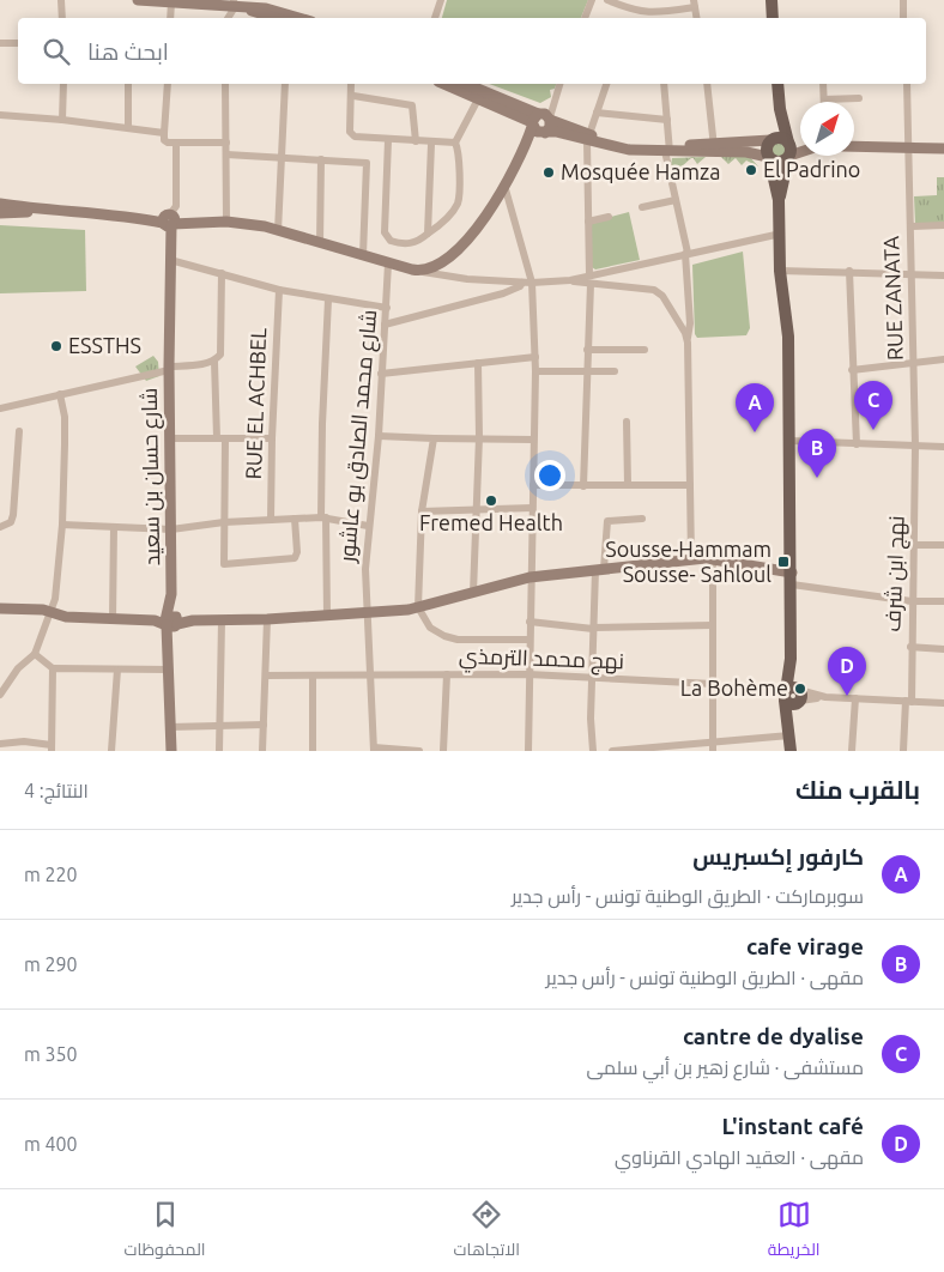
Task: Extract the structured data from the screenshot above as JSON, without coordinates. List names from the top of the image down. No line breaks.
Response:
{"streets":{"street":["RUE ZANATA","RUE EL ACHBEL","شارع محمد الصادق بو عاشور","شارع حسان بن سعيد","نهج ابن شرف","نهج محمد الترمذي"]},"crossings":[["RUE ZANATA","نهج ابن شرف"],["شارع محمد الصادق بو عاشور","نهج محمد الترمذي"]],"places":{"other":["El Padrino","Mosquée Hamza","ESSTHS","Fremed Health","La Bohème"],"transit":["Sousse-Hammam Sousse- Sahloul"]},"north":"top right","page":{"search":"ابحث هنا","pins":["C","A","B","D"],"heading":["بالقرب منك","النتائج: 4"],"list":[{"mark":"A","name":"كارفور إكسبريس","note":"سوبرماركت · الطريق الوطنية تونس - رأس جدير","value":"220 m"},{"mark":"B","name":"cafe virage","note":"مقهى · الطريق الوطنية تونس - رأس جدير","value":"290 m"},{"mark":"C","name":"cantre de dyalise","note":"مستشفى · شارع زهير بن أبي سلمى","value":"350 m"},{"mark":"D","name":"L'instant café","note":"مقهى · العقيد الهادي القرناوي","value":"400 m"}],"nav":["الخريطة","الاتجاهات","المحفوظات"]}}
